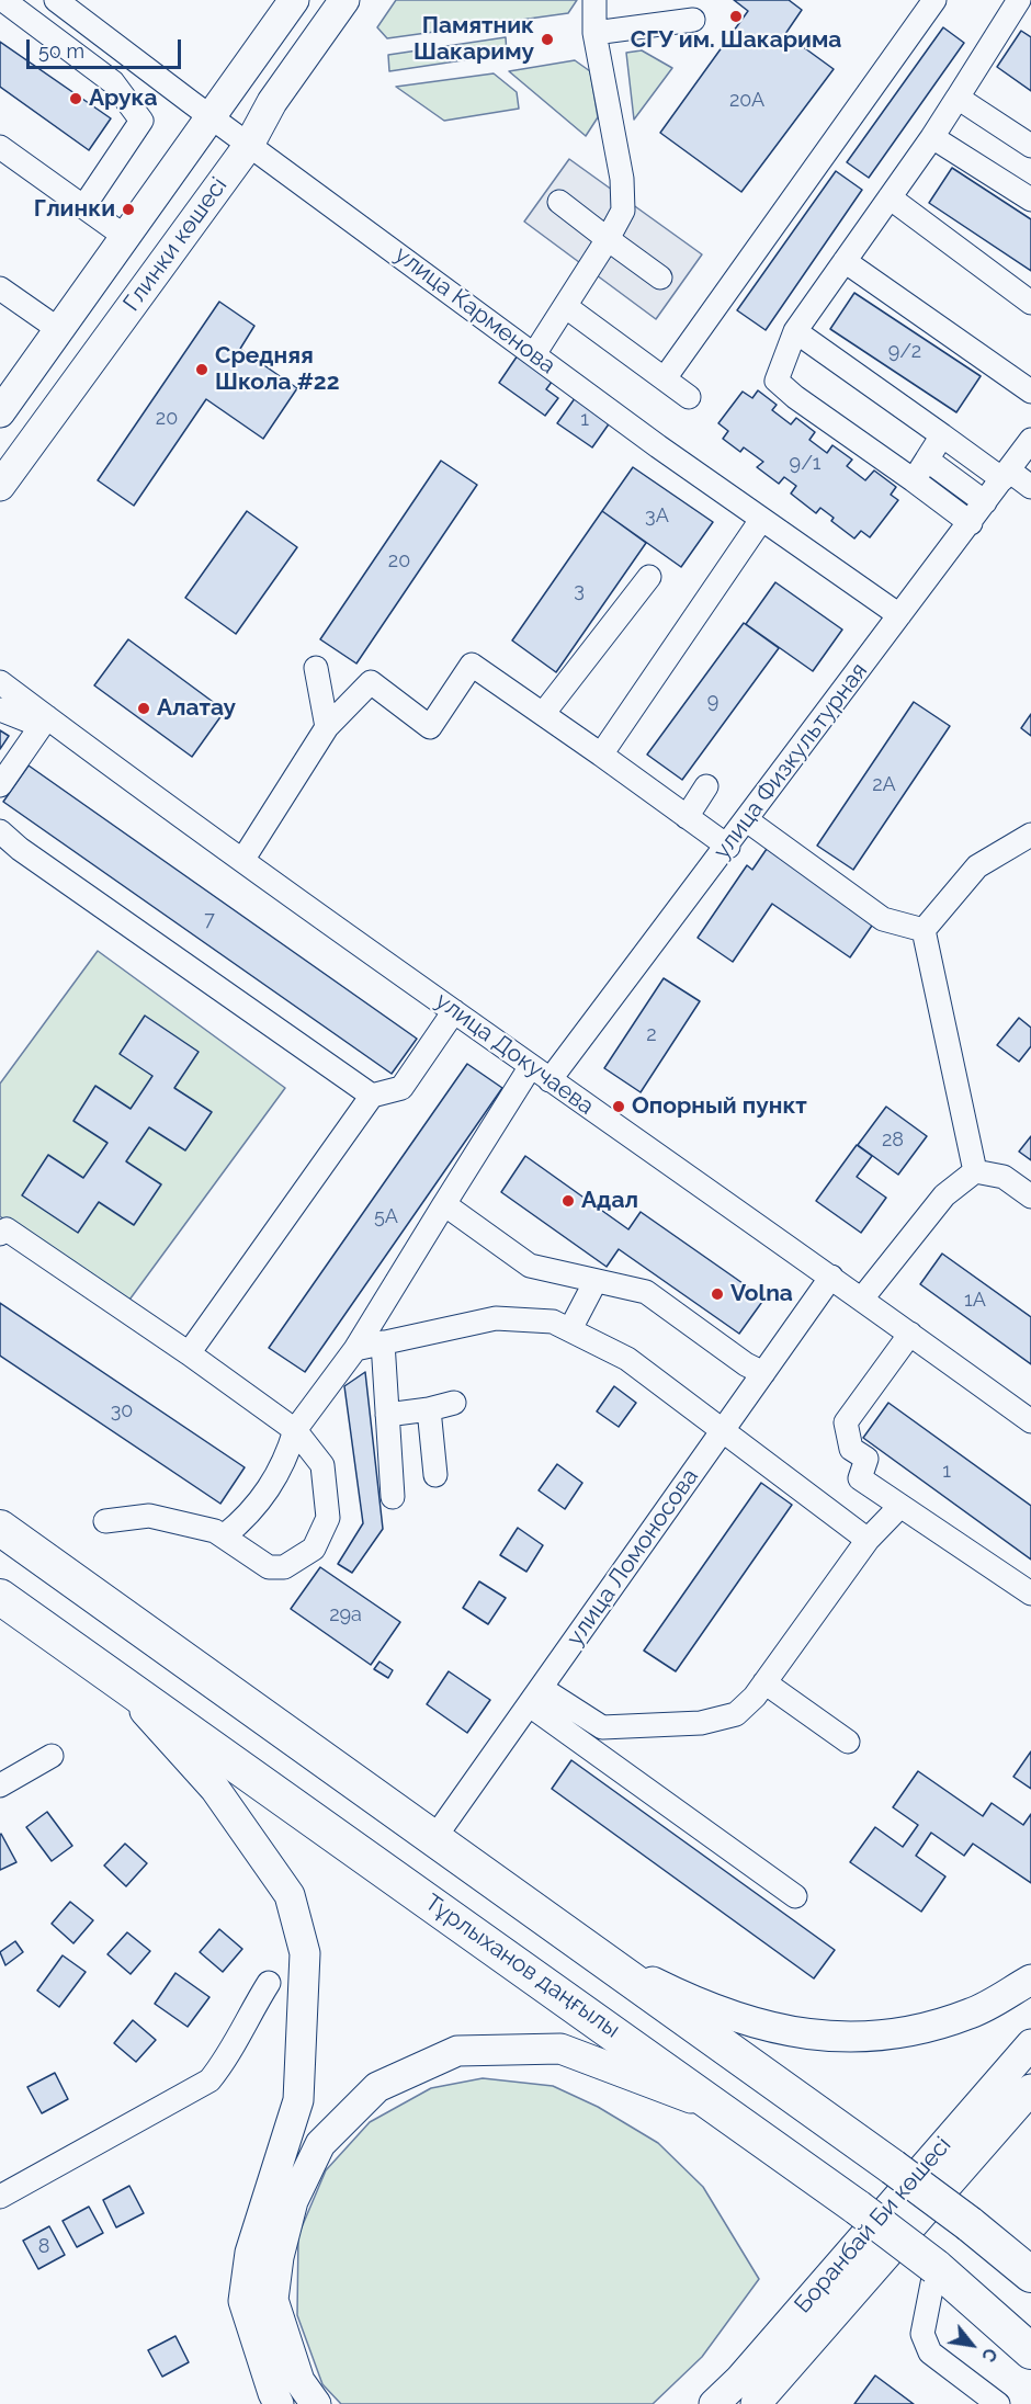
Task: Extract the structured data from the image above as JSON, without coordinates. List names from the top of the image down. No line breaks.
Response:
{"streets":{"highway":["Тұрлыханов даңғылы"],"main road":["Глинки көшесі","Боранбай Би көшесі"],"street":["улица Карменова","улица Физкультурная","улица Докучаева","улица Ломоносова"]},"crossings":[["Глинки көшесі","улица Карменова"],["улица Карменова","улица Физкультурная"],["улица Физкультурная","улица Докучаева"],["улица Докучаева","улица Ломоносова"]],"places":["СГУ им. Шакарима","Памятник Шакариму","Арука","Глинки","Средняя Школа #22","Алатау","Опорный пункт","Адал","Volna"],"house_numbers":["20А","9/2","20","1","9/1","3А","20","3","9","2А","7","2","28","5А","1А","30","1","29а","8"],"scale_bar":"50 m","north":"bottom right"}
